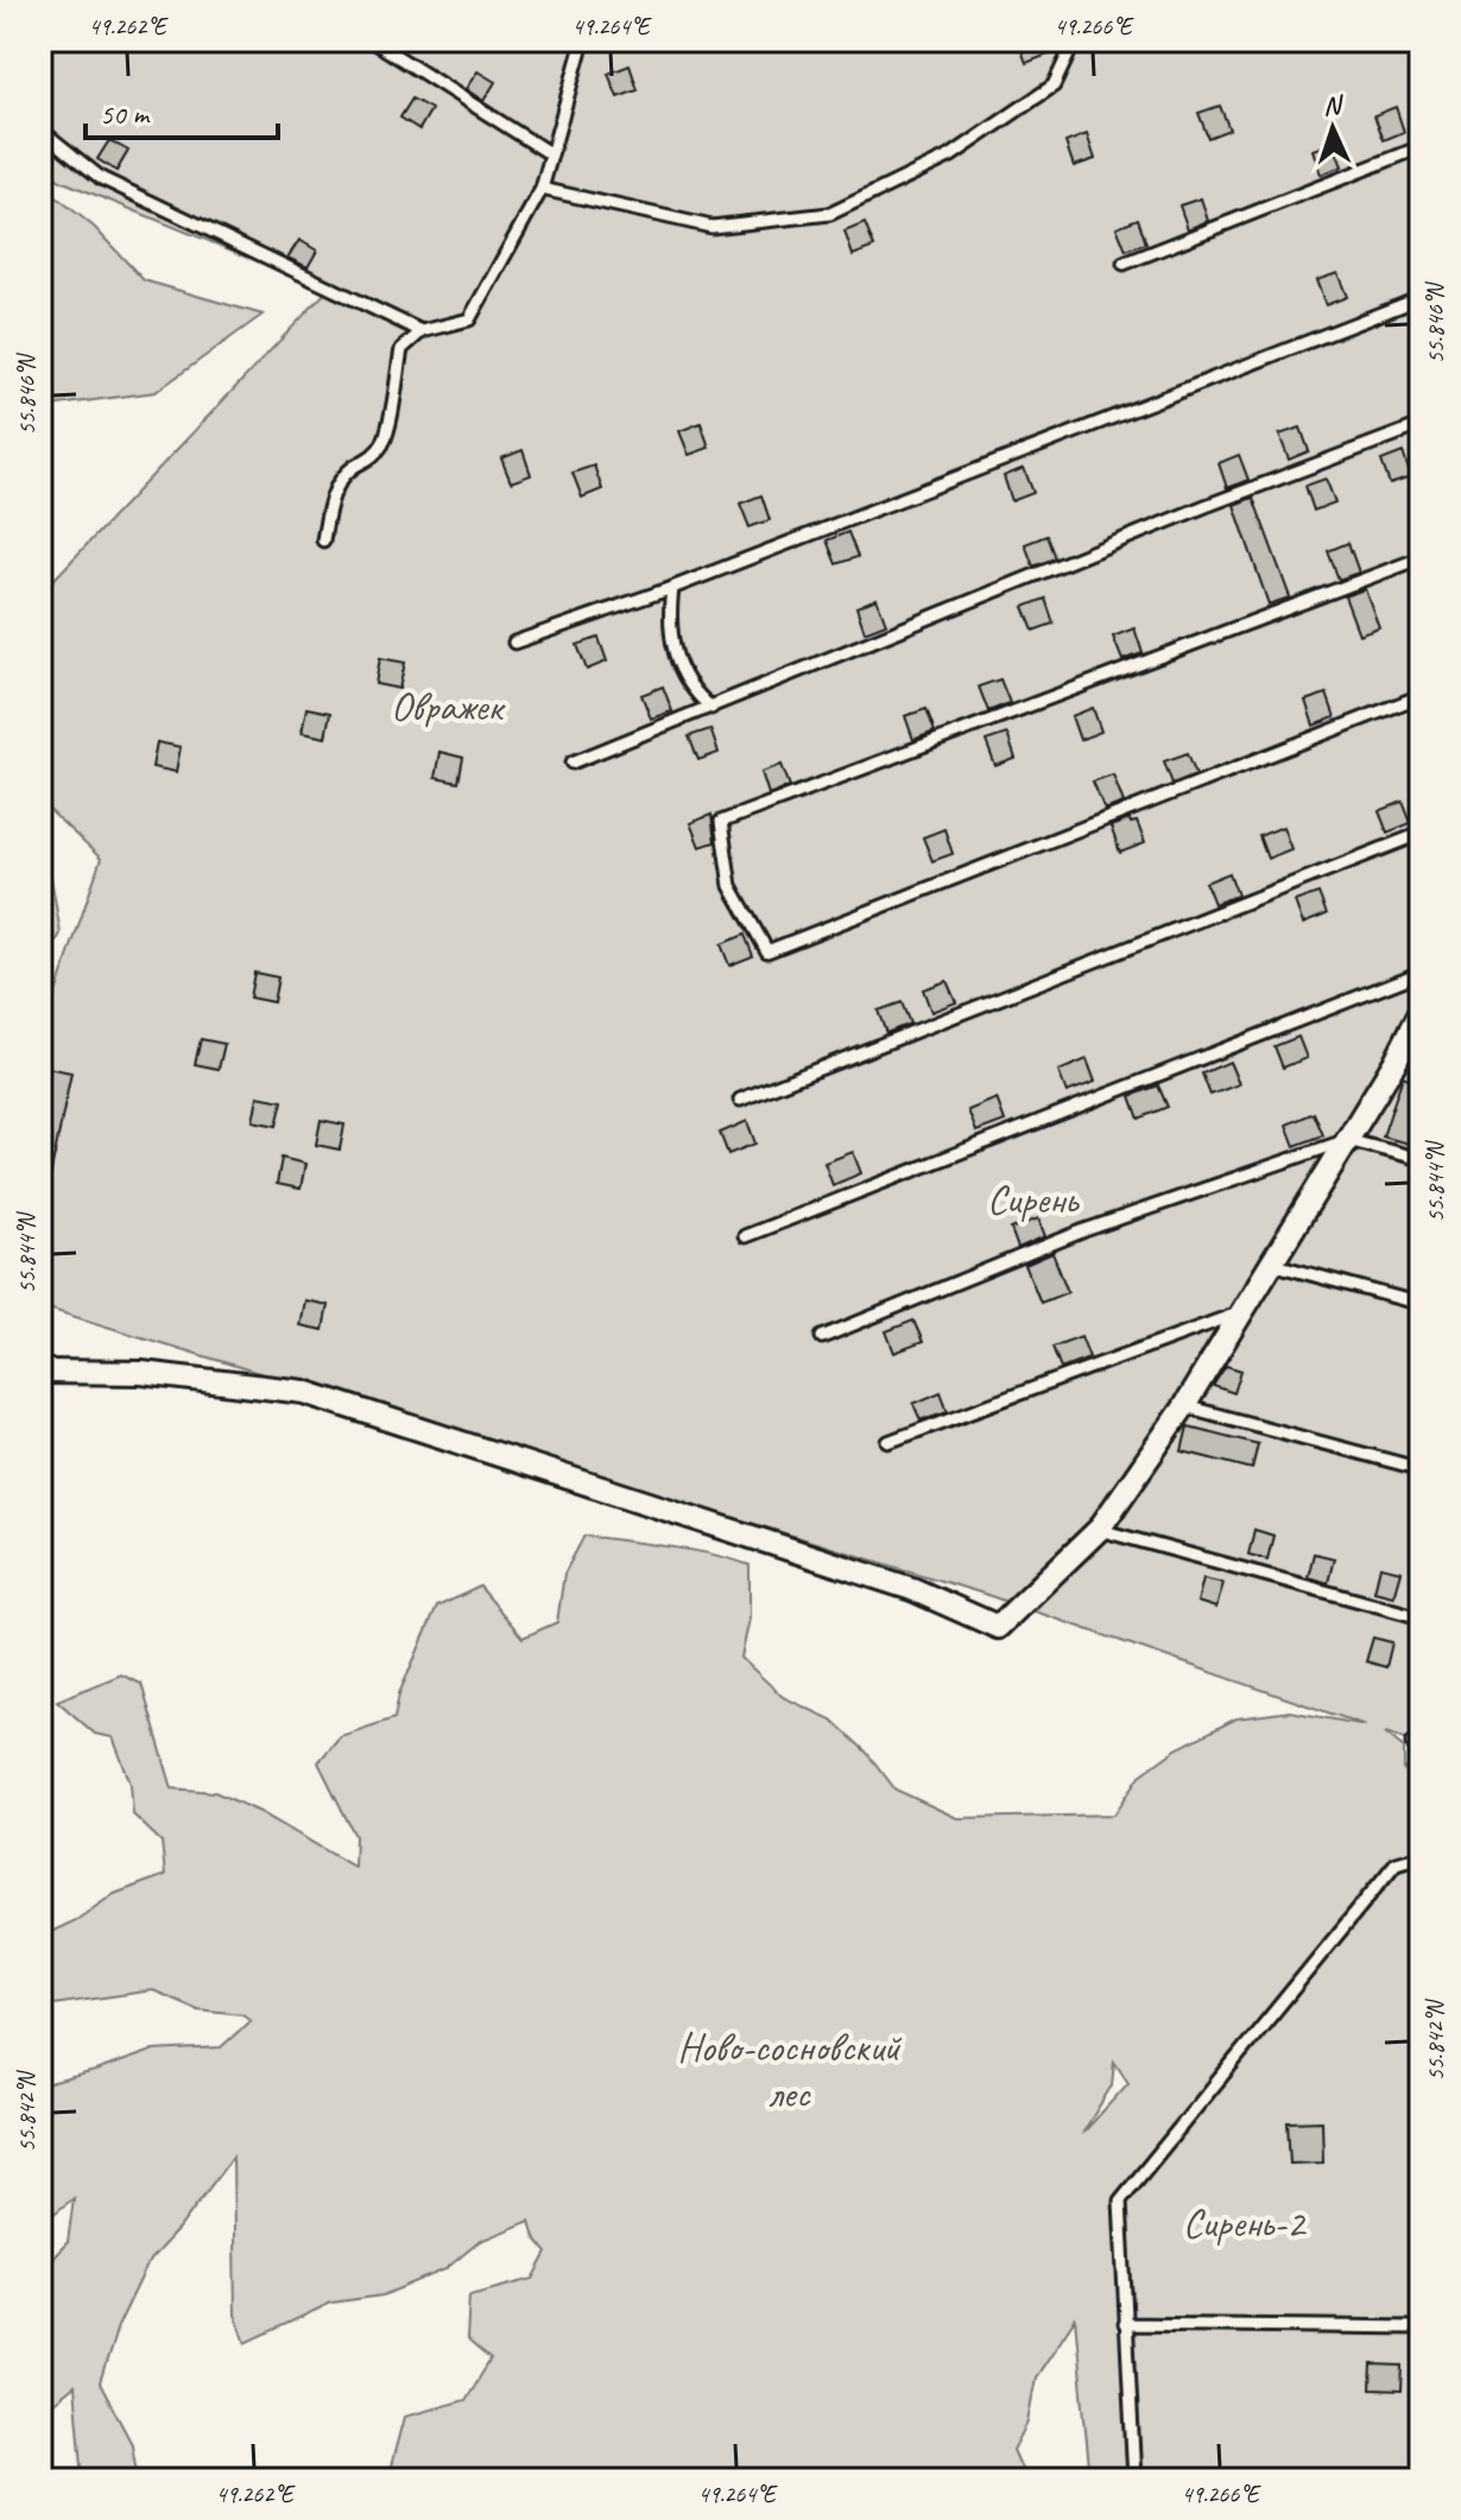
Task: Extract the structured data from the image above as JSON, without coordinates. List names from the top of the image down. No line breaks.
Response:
{"parks":["Овражек","Сирень","Ново-сосновский лес","Сирень-2"],"scale_bar":"50 m","north":"top","coordinates":["49.262°E","49.264°E","49.266°E","55.846°N","55.844°N","55.842°N"]}
